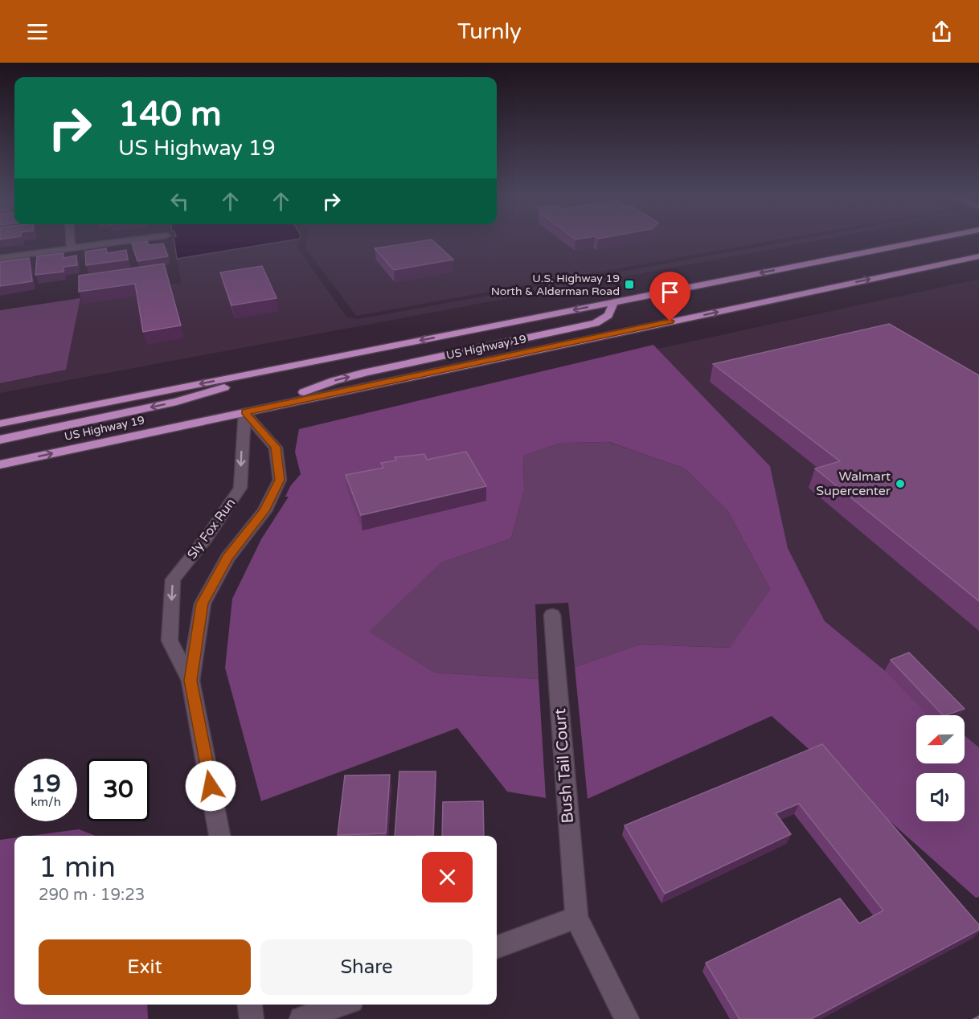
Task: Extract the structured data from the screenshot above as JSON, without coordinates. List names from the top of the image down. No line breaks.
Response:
{"streets":{"highway":["US Highway 19"],"street":["Sly Fox Run","Bush Tail Court"]},"crossings":[["US Highway 19","Sly Fox Run"]],"one_way":["Sly Fox Run"],"places":{"transit":["U.S. Highway 19 North & Alderman Road"],"other":["Walmart Supercenter"]},"north":"left","page":{"header":"Turnly","turn":["140 m","US Highway 19"],"speed":"19 km/h","limit":"30","heading":["1 min","290 m · 19:23"],"buttons":["Exit","Share"]}}
